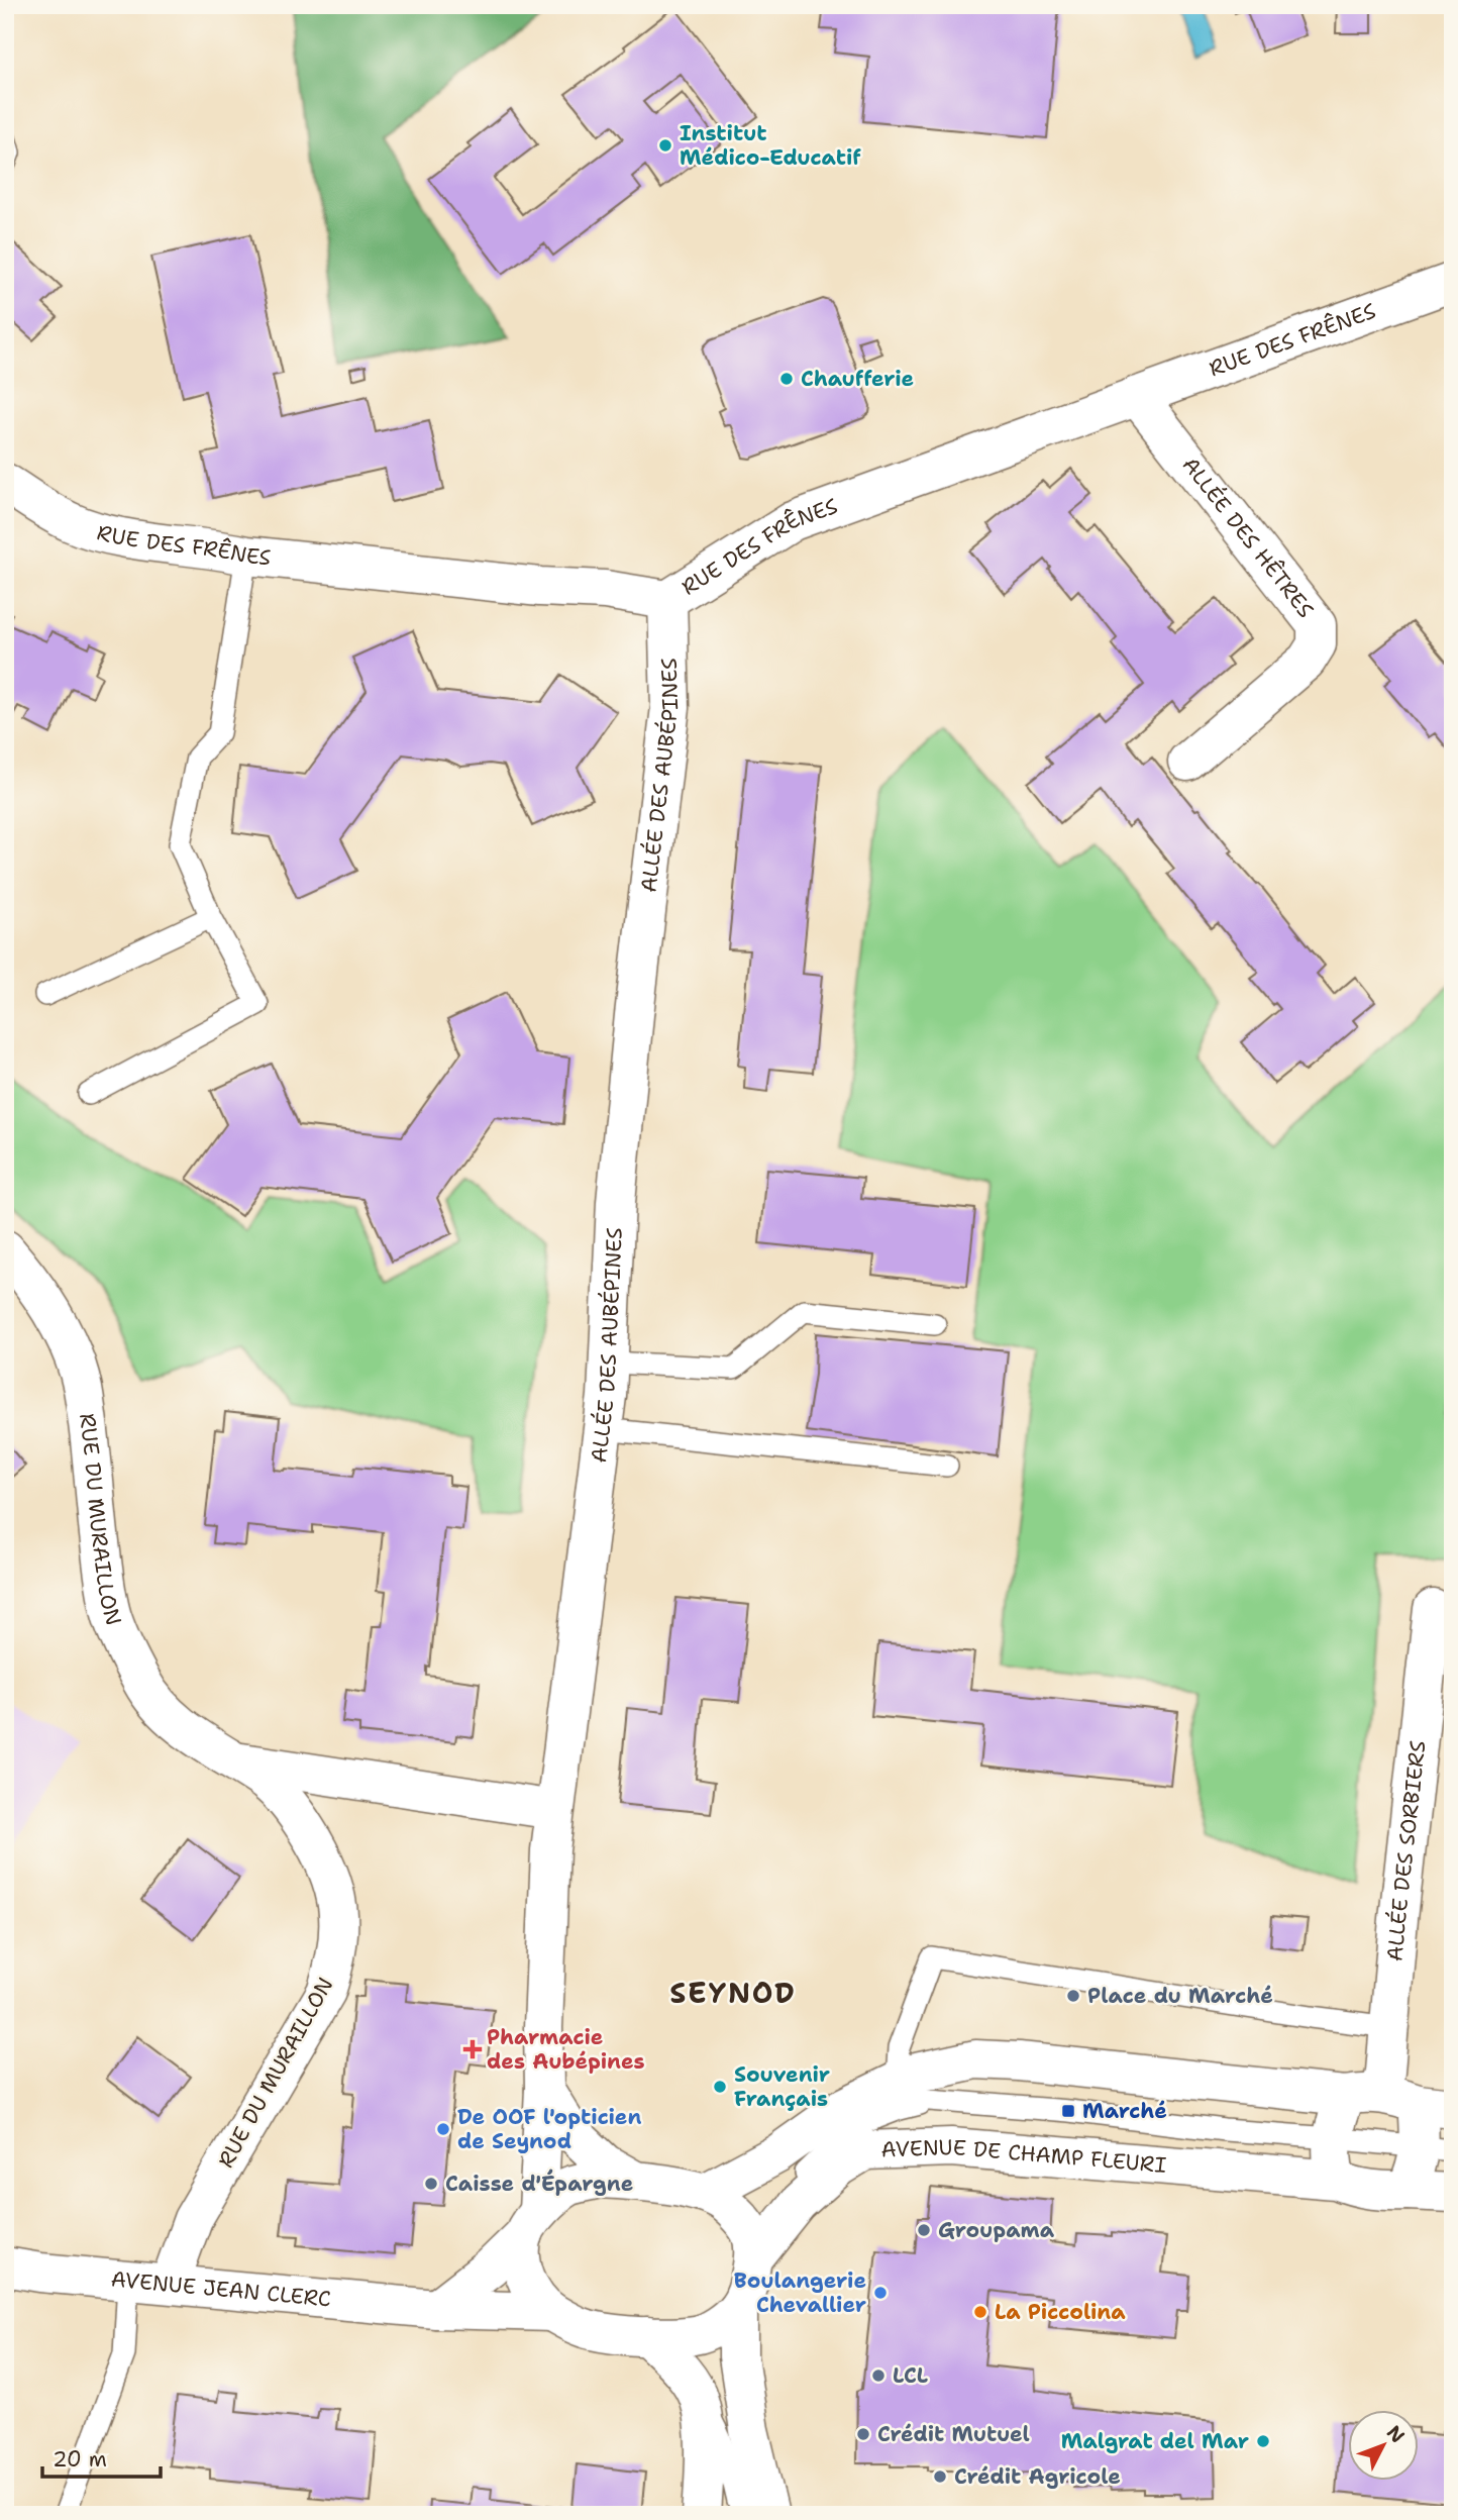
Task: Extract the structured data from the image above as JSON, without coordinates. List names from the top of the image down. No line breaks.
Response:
{"streets":{"street":["RUE DES FRÊNES","ALLÉE DES HÊTRES","ALLÉE DES AUBÉPINES","RUE DU MURAILLON","ALLÉE DES SORBIERS","AVENUE DE CHAMP FLEURI","AVENUE JEAN CLERC"]},"crossings":[["RUE DES FRÊNES","ALLÉE DES HÊTRES"],["RUE DES FRÊNES","ALLÉE DES AUBÉPINES"],["ALLÉE DES AUBÉPINES","RUE DU MURAILLON"],["ALLÉE DES AUBÉPINES","AVENUE DE CHAMP FLEURI"],["ALLÉE DES AUBÉPINES","AVENUE JEAN CLERC"],["RUE DU MURAILLON","AVENUE JEAN CLERC"],["AVENUE DE CHAMP FLEURI","AVENUE JEAN CLERC"]],"districts":["SEYNOD"],"places":{"other":["Institut Médico-Educatif","Chaufferie","Place du Marché","Souvenir Français","De OOF l'opticien de Seynod","Caisse d'Épargne","Groupama","Boulangerie Chevallier","La Piccolina","LCL","Crédit Mutuel","Malgrat del Mar","Crédit Agricole"],"health":["Pharmacie des Aubépines"],"transit":["Marché"]},"scale_bar":"20 m","north":"top right"}
